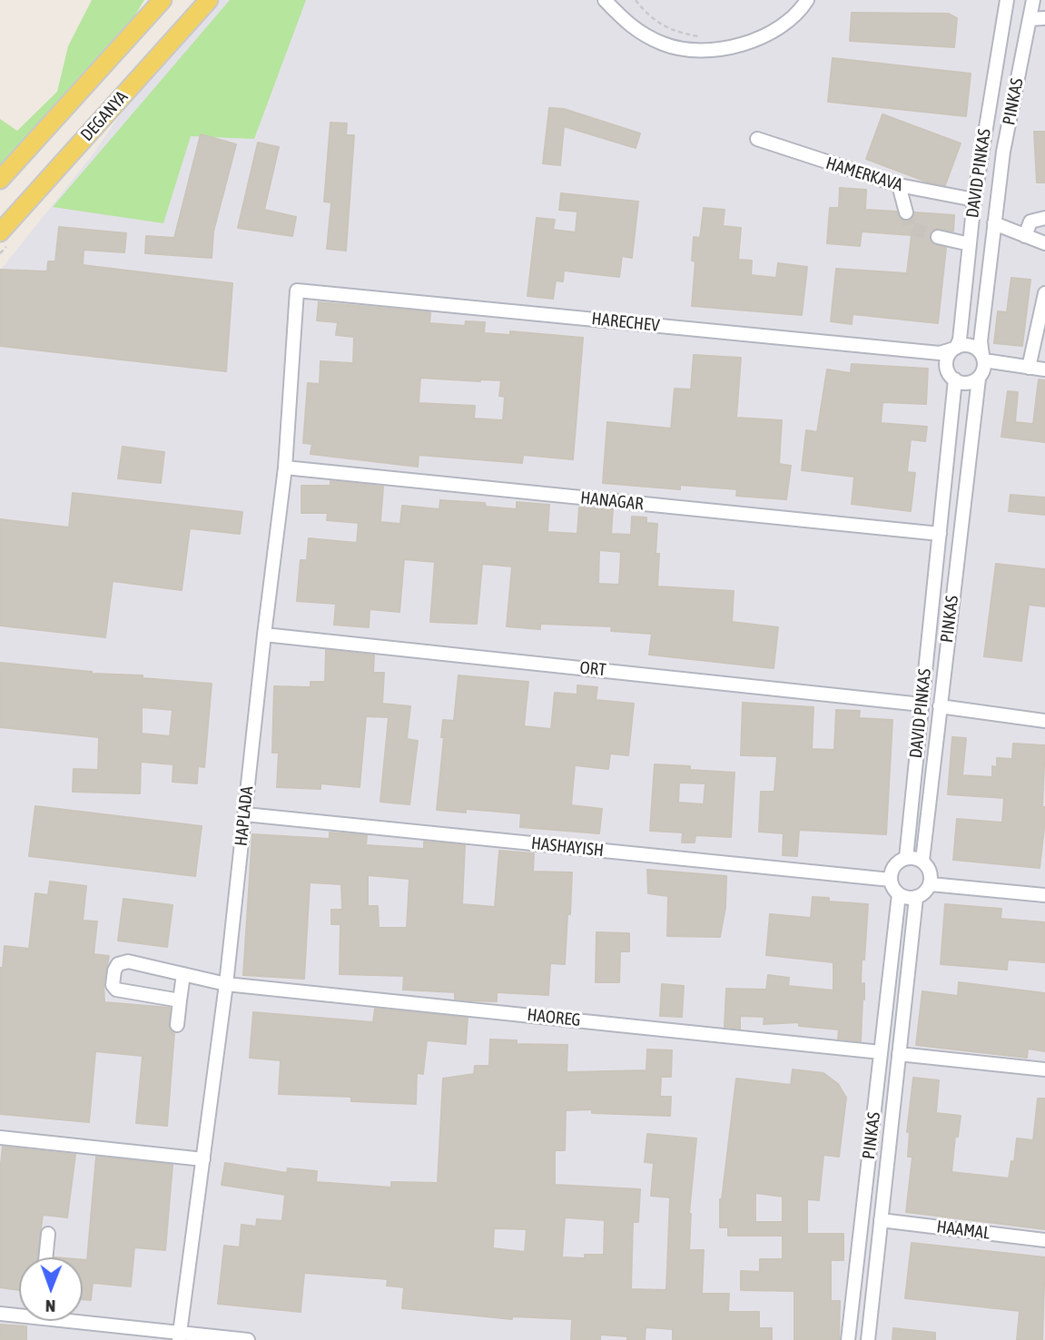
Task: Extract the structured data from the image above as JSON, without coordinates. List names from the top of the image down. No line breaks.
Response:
{"streets":{"main road":["DEGANYA"],"street":["PINKAS","DAVID PINKAS","HAMERKAVA","HARECHEV","HANAGAR","ORT","HAPLADA","HASHAYISH","HAOREG","HAAMAL"]},"crossings":[["PINKAS","DAVID PINKAS"],["PINKAS","HARECHEV"],["PINKAS","HASHAYISH"],["PINKAS","HAOREG"],["PINKAS","HAAMAL"],["DAVID PINKAS","HAMERKAVA"],["DAVID PINKAS","HARECHEV"],["DAVID PINKAS","HANAGAR"],["DAVID PINKAS","ORT"],["DAVID PINKAS","HASHAYISH"],["HARECHEV","HAPLADA"],["HANAGAR","HAPLADA"],["ORT","HAPLADA"],["HAPLADA","HASHAYISH"],["HAPLADA","HAOREG"]],"north":"bottom"}
